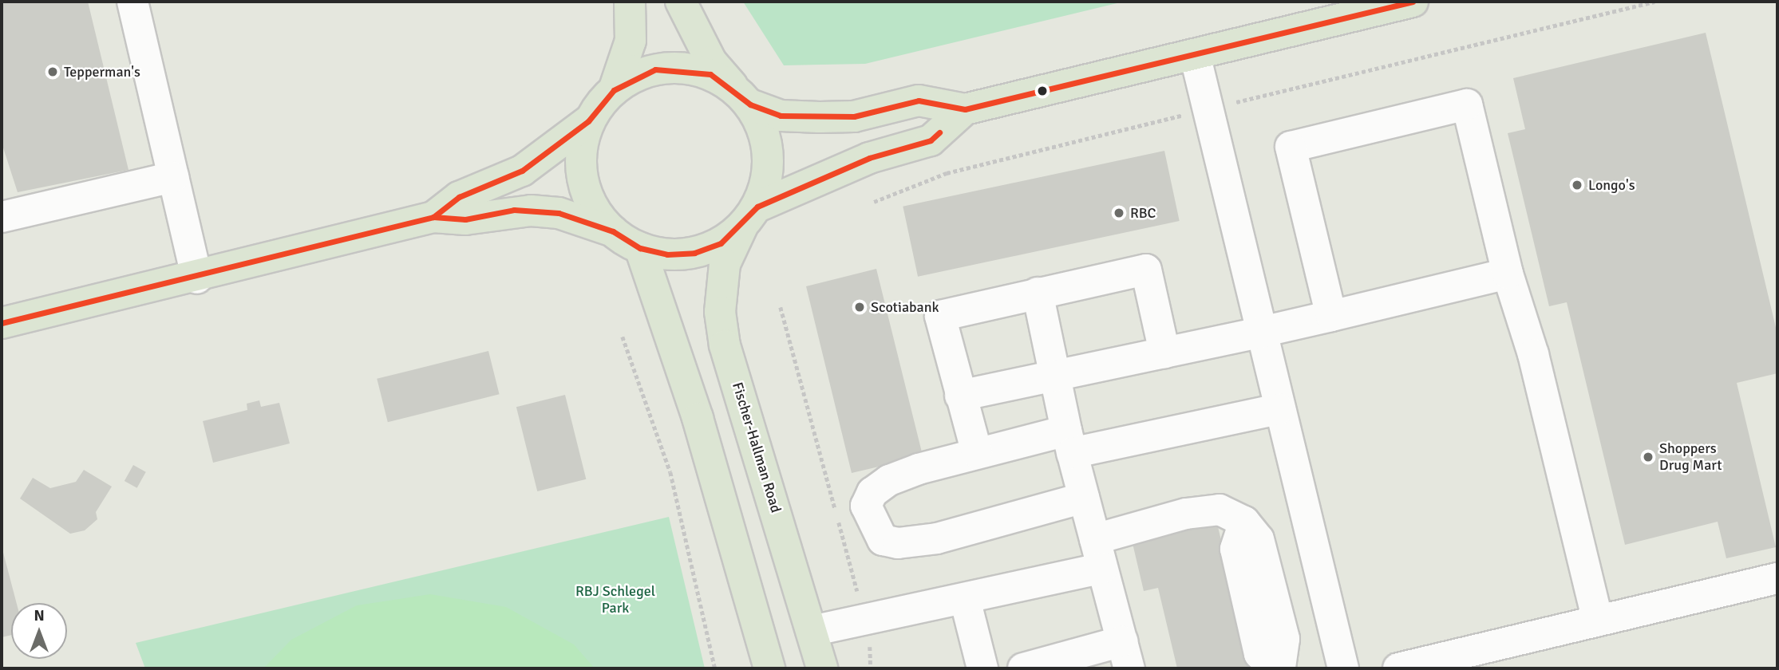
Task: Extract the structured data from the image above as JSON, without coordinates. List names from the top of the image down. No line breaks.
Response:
{"streets":{"main road":["Fischer-Hallman Road"]},"parks":["RBJ Schlegel Park"],"places":["Tepperman's","Longo's","RBC","Scotiabank","Shoppers Drug Mart"],"north":"top"}
